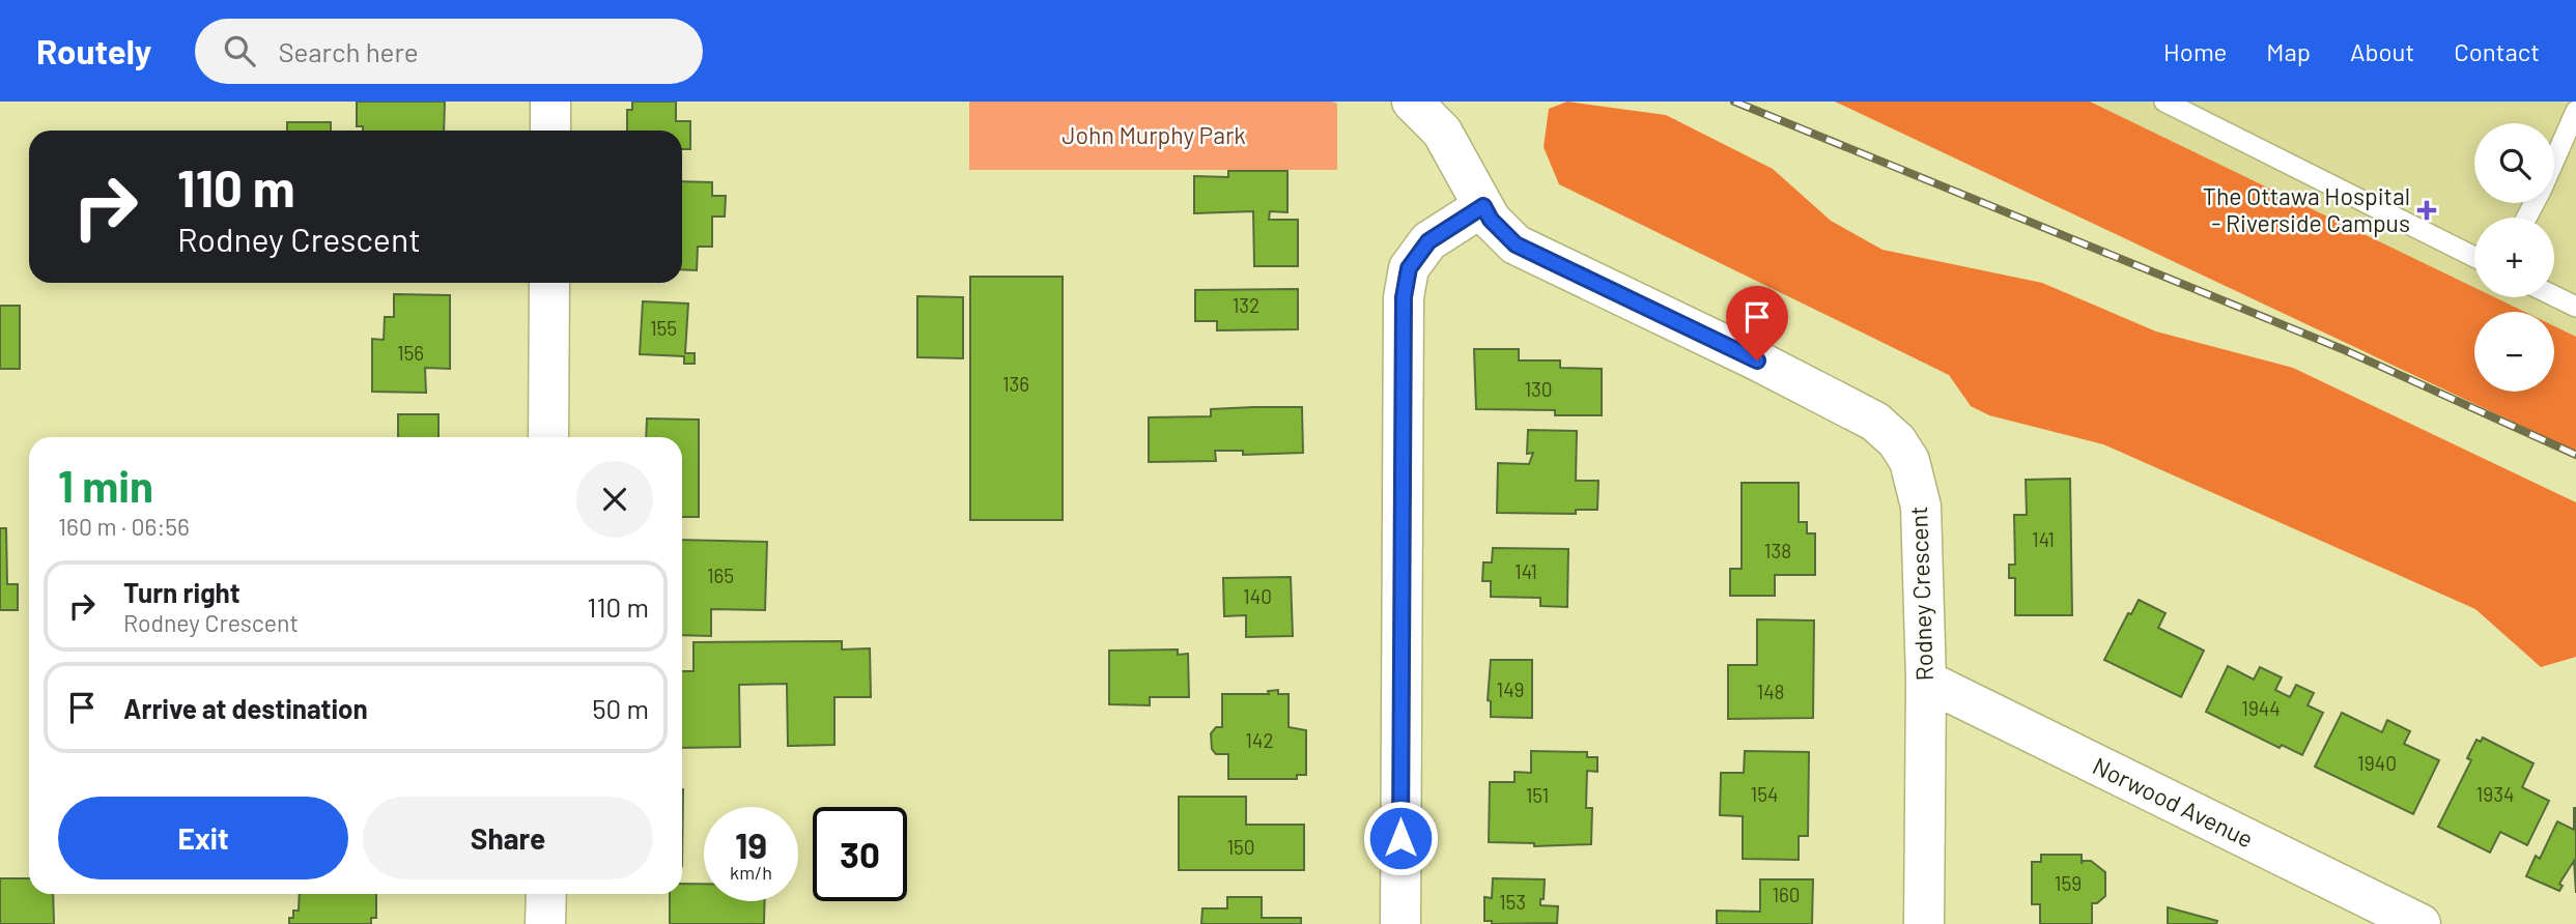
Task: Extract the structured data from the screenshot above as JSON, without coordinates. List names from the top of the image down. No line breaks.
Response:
{"streets":{"street":["Rodney Crescent","Norwood Avenue"]},"crossings":[["Rodney Crescent","Norwood Avenue"]],"parks":["John Murphy Park"],"places":{"health":["The Ottawa Hospital - Riverside Campus"]},"house_numbers":["132","155","156","136","130","141","138","141","165","140","149","148","1944","142","1940","154","1934","151","150","159","160","153"],"page":{"header":"Routely","search":"Search here","nav":["Home","Map","About","Contact"],"map_buttons":["+","−"],"turn":["110 m","Rodney Crescent"],"heading":["1 min","160 m · 06:56"],"list":[{"name":"Turn right","note":"Rodney Crescent","value":"110 m"},{"name":"Arrive at destination","value":"50 m"}],"buttons":["Exit","Share"],"speed":"19 km/h","limit":"30"}}
